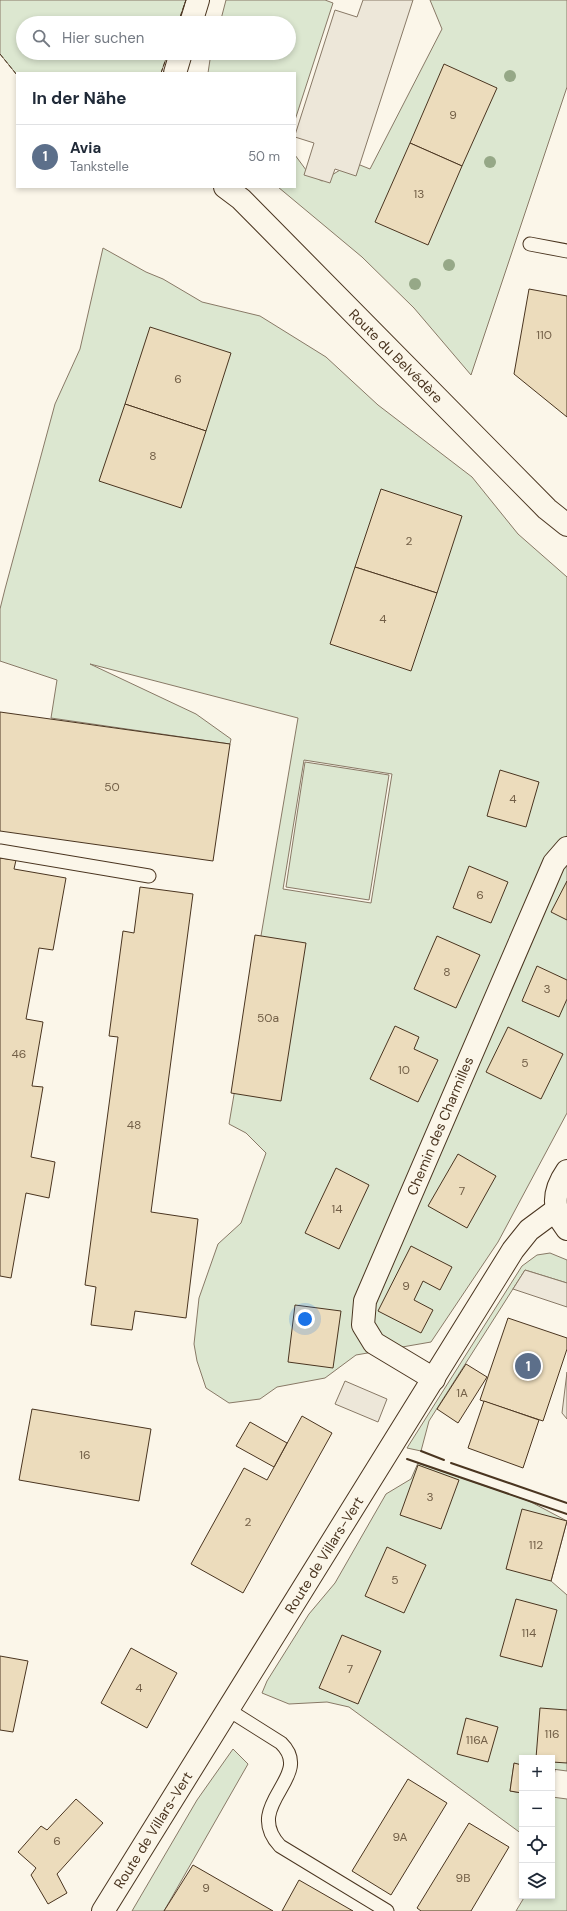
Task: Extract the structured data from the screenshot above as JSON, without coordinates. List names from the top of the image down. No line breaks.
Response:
{"streets":{"street":["Route du Belvédère","Chemin des Charmilles","Route de Villars-Vert"]},"crossings":[["Chemin des Charmilles","Route de Villars-Vert"]],"house_numbers":["9","13","110","6","8","2","4","50","4","6","8","3","50a","46","5","10","48","7","14","9","1A","16","3","2","112","5","114","7","4","116","116A","9A","6","9B","9"],"page":{"search":"Hier suchen","heading":"In der Nähe","list":[{"mark":"1","name":"Avia","note":"Tankstelle","value":"50 m"}],"pins":"1","map_buttons":["+","−"]}}
